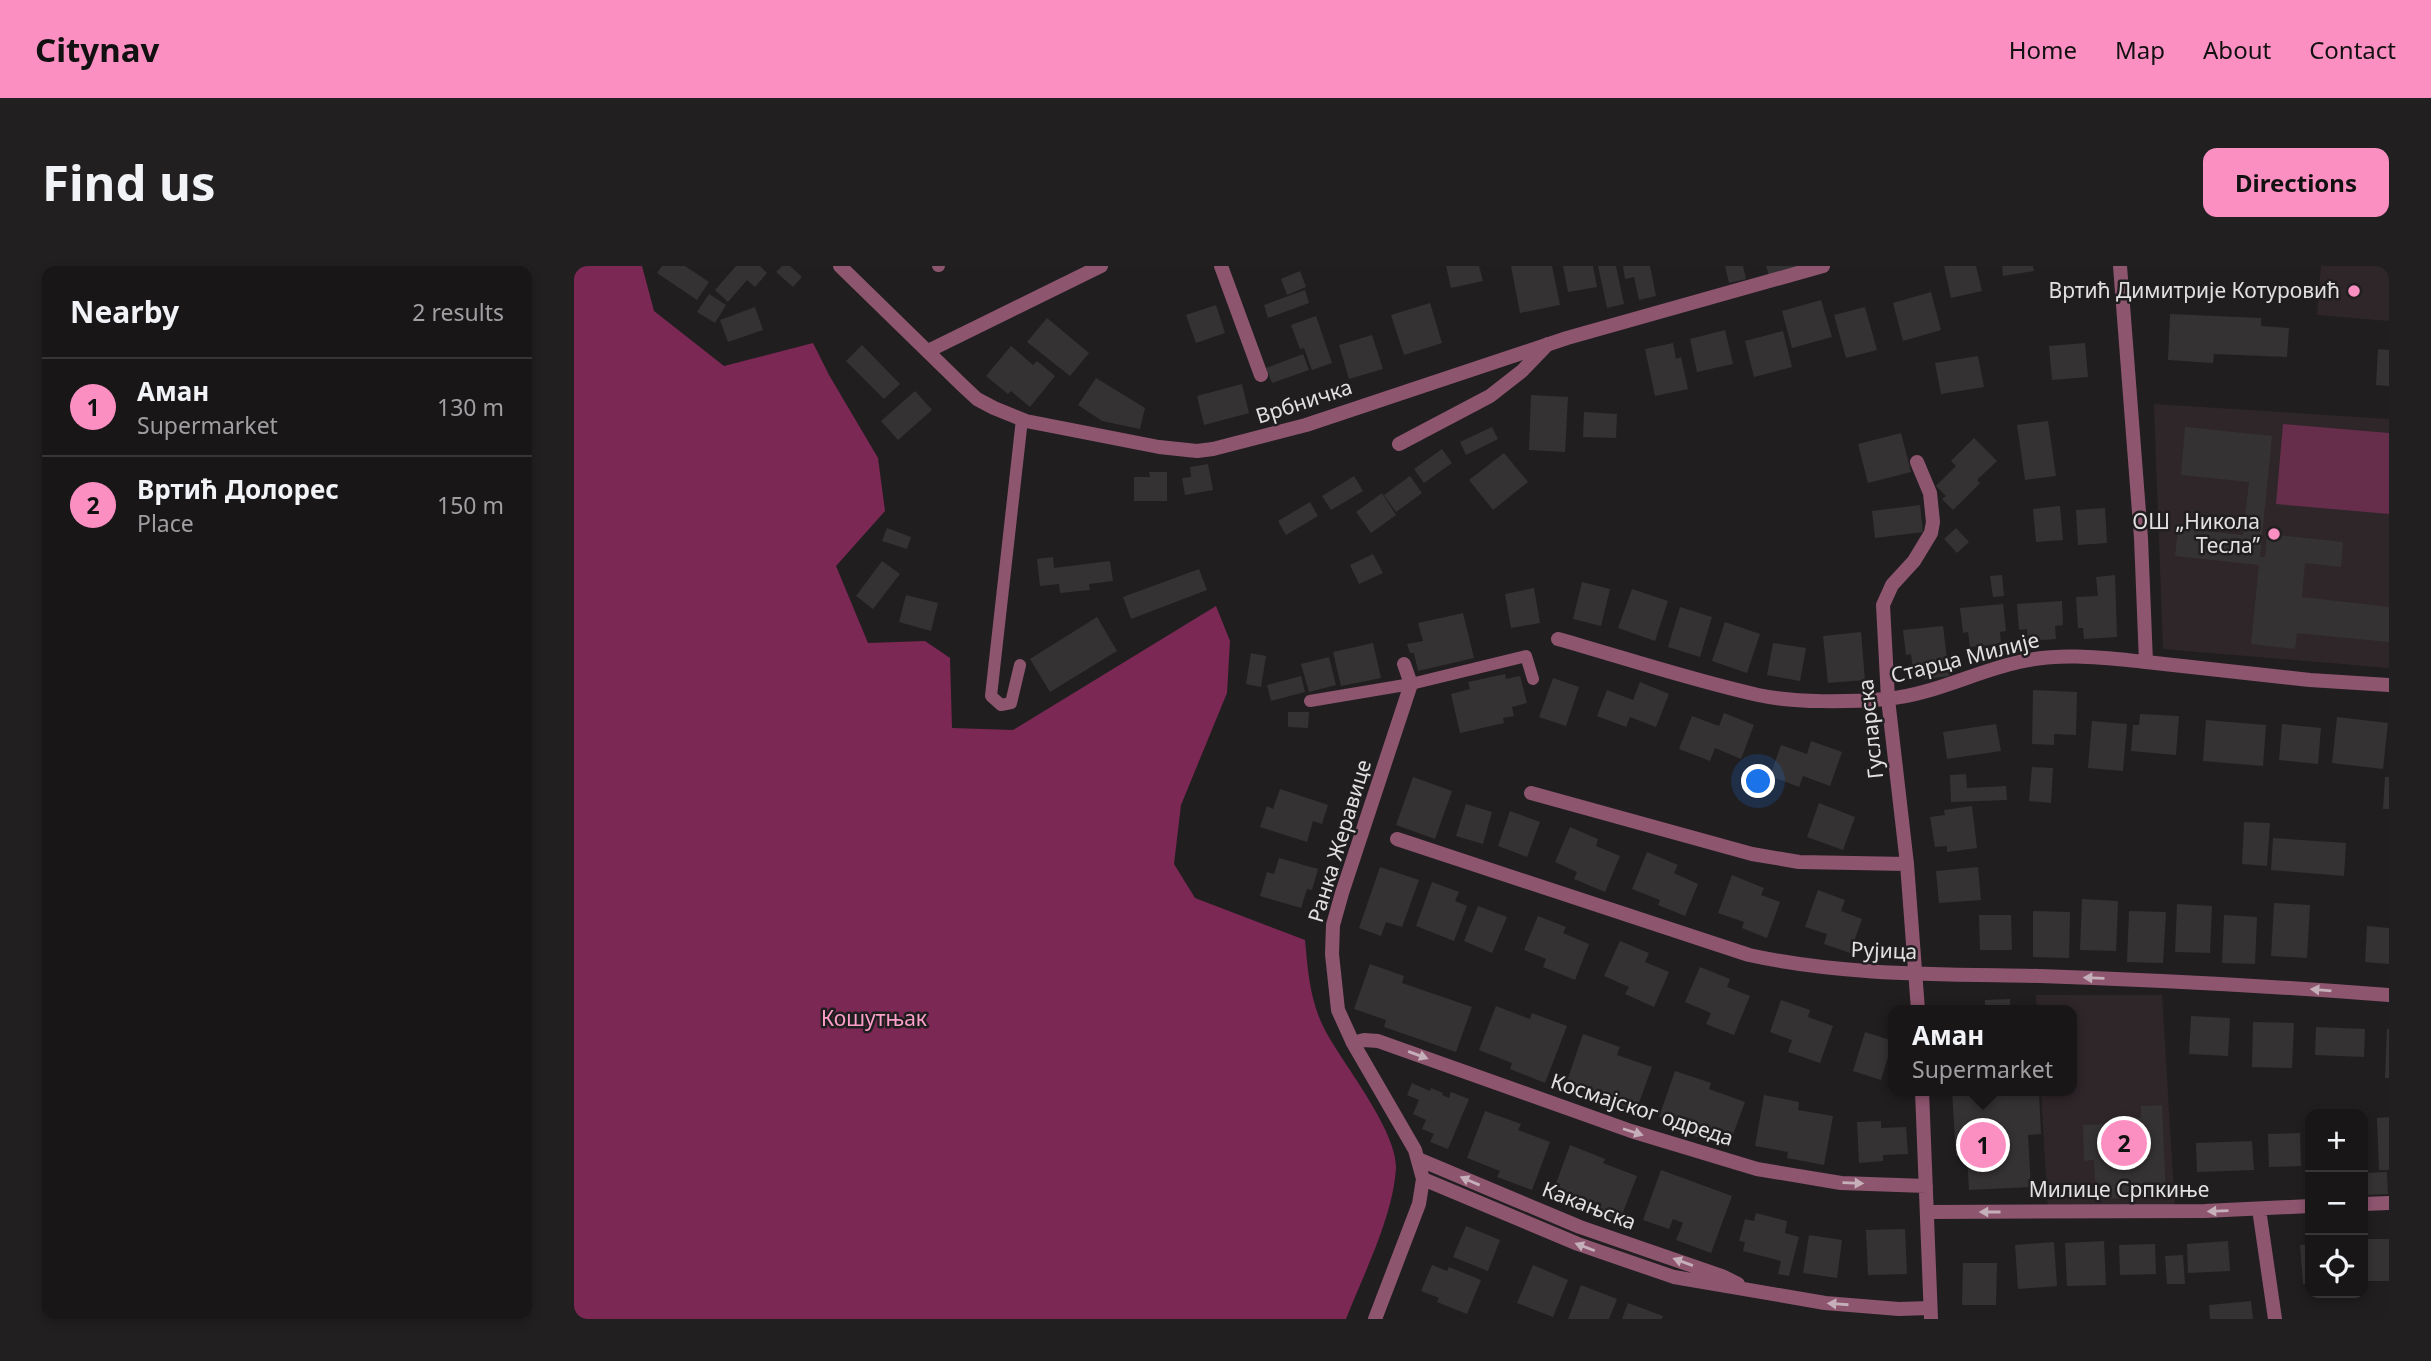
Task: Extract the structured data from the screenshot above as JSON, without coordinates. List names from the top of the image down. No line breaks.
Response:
{"streets":{"street":["Врбничка","Старца Милије","Гусларска","Ранка Жеравице","Рујица","Космајског одреда","Милице Српкиње","Какањска"]},"crossings":[["Старца Милије","Гусларска"],["Гусларска","Рујица"],["Ранка Жеравице","Космајског одреда"],["Ранка Жеравице","Какањска"]],"one_way":["Рујица","Космајског одреда","Милице Српкиње","Какањска"],"parks":["Кошутњак"],"places":["Вртић Димитрије Котуровић","ОШ „Никола Тесла”"],"page":{"header":"Citynav","nav":["Home","Map","About","Contact"],"buttons":"Directions","title":"Find us","heading":["Nearby","2 results"],"list":[{"mark":"1","name":"Аман","note":"Supermarket","value":"130 m"},{"mark":"2","name":"Вртић Долорес","note":"Place","value":"150 m"}],"popup":["Аман","Supermarket"],"map_buttons":["+","−"],"pins":["2","1"]}}
